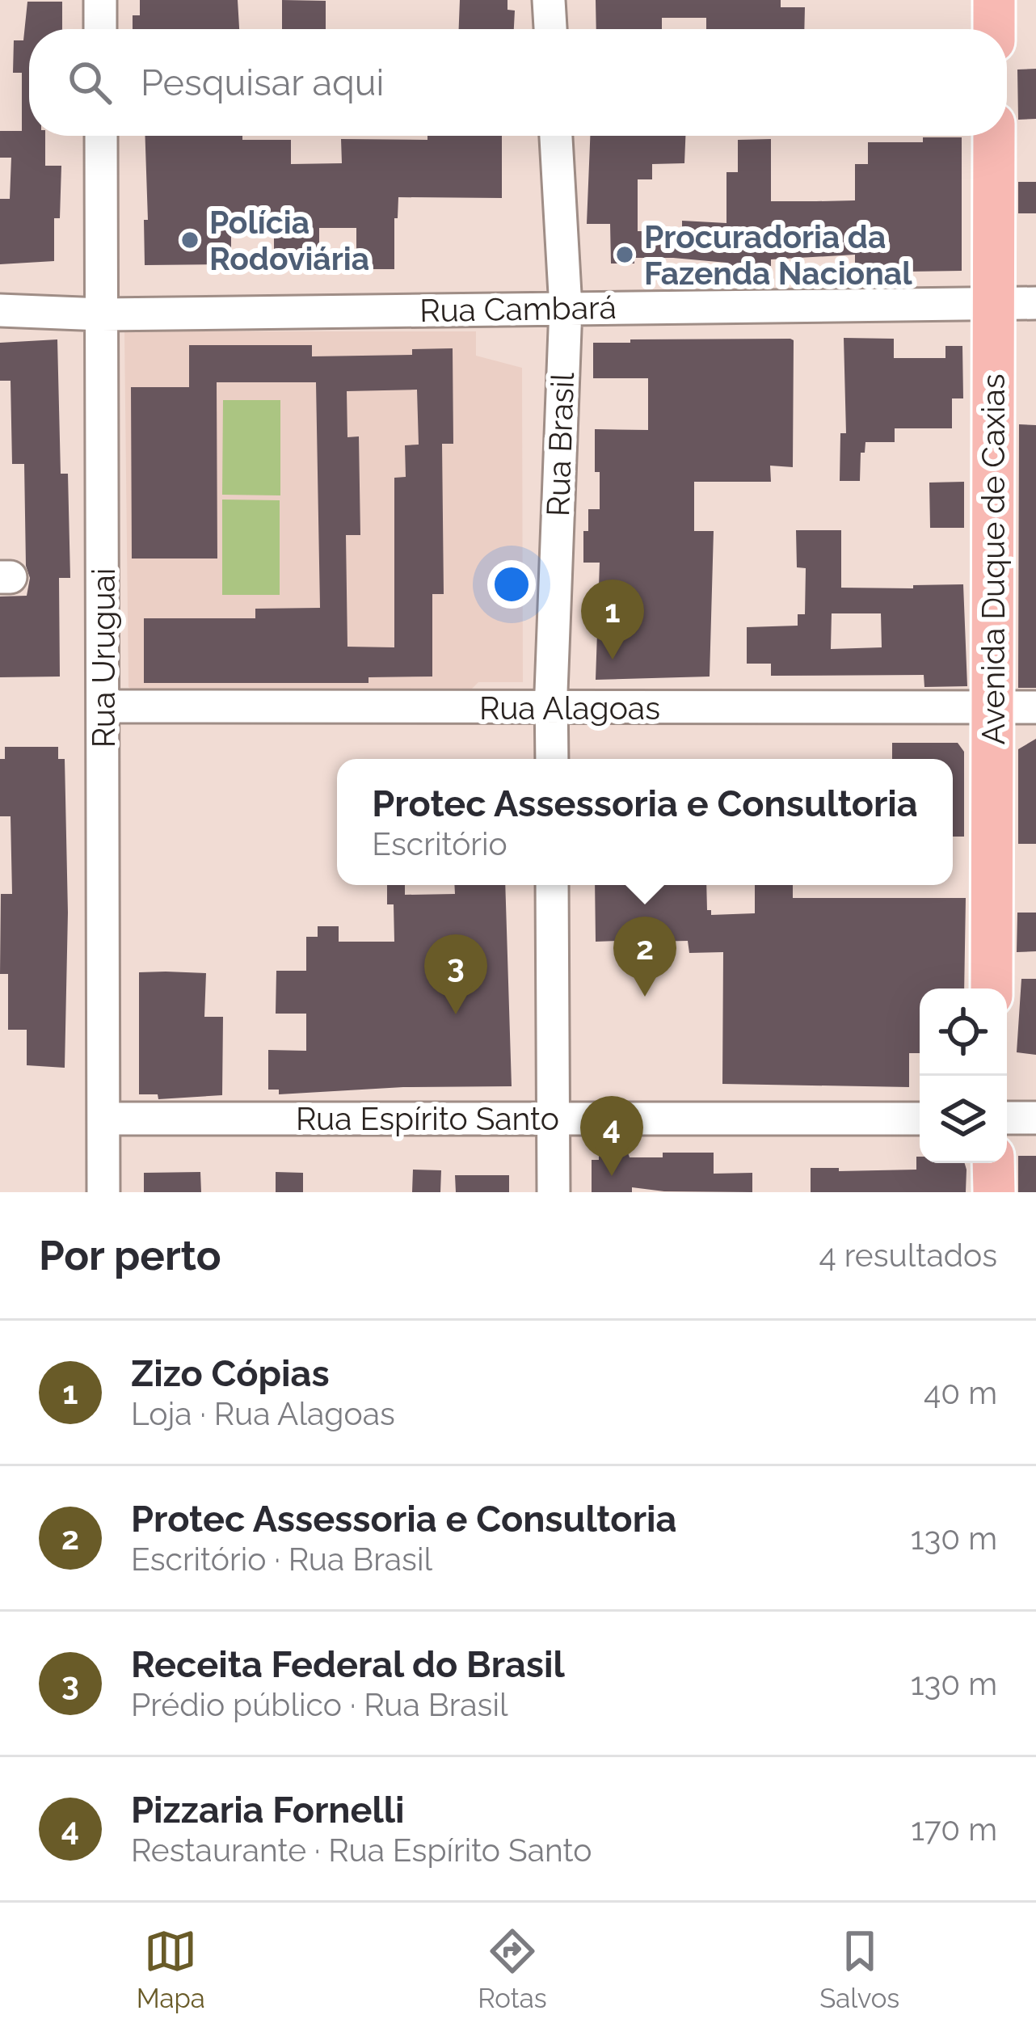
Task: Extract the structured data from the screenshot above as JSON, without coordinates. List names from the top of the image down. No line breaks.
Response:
{"streets":{"main road":["Avenida Duque de Caxias"],"street":["Rua Cambará","Rua Brasil","Rua Uruguai","Rua Alagoas","Rua Espírito Santo"]},"crossings":[["Rua Cambará","Rua Brasil"],["Rua Cambará","Avenida Duque de Caxias"],["Rua Cambará","Rua Uruguai"],["Rua Brasil","Rua Alagoas"],["Avenida Duque de Caxias","Rua Alagoas"],["Rua Uruguai","Rua Alagoas"],["Rua Uruguai","Rua Espírito Santo"]],"places":["Polícia Rodoviária","Procuradoria da Fazenda Nacional"],"page":{"search":"Pesquisar aqui","pins":["1","2","3","4"],"popup":["Protec Assessoria e Consultoria","Escritório"],"heading":["Por perto","4 resultados"],"list":[{"mark":"1","name":"Zizo Cópias","note":"Loja · Rua Alagoas","value":"40 m"},{"mark":"2","name":"Protec Assessoria e Consultoria","note":"Escritório · Rua Brasil","value":"130 m"},{"mark":"3","name":"Receita Federal do Brasil","note":"Prédio público · Rua Brasil","value":"130 m"},{"mark":"4","name":"Pizzaria Fornelli","note":"Restaurante · Rua Espírito Santo","value":"170 m"}],"nav":["Mapa","Rotas","Salvos"]}}
